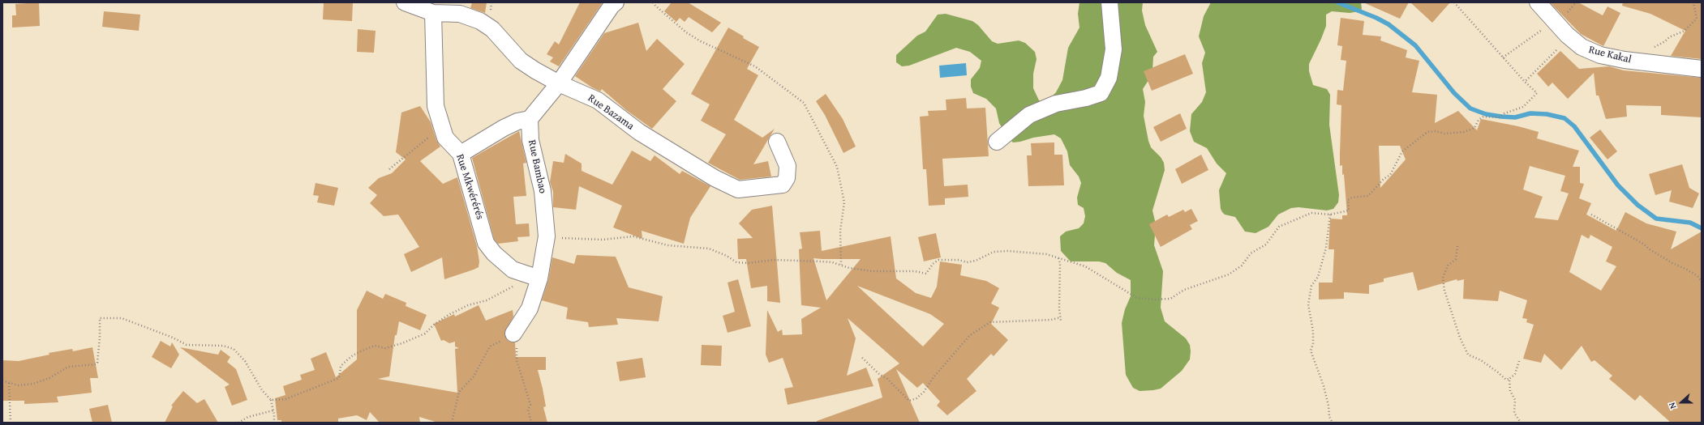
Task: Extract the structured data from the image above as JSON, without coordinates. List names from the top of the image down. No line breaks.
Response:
{"streets":{"street":["Rue Kakal","Rue Bazama","Rue Bambao","Rue Mkwérérés"]},"crossings":[["Rue Bazama","Rue Mkwérérés"],["Rue Bambao","Rue Mkwérérés"]],"north":"left"}
